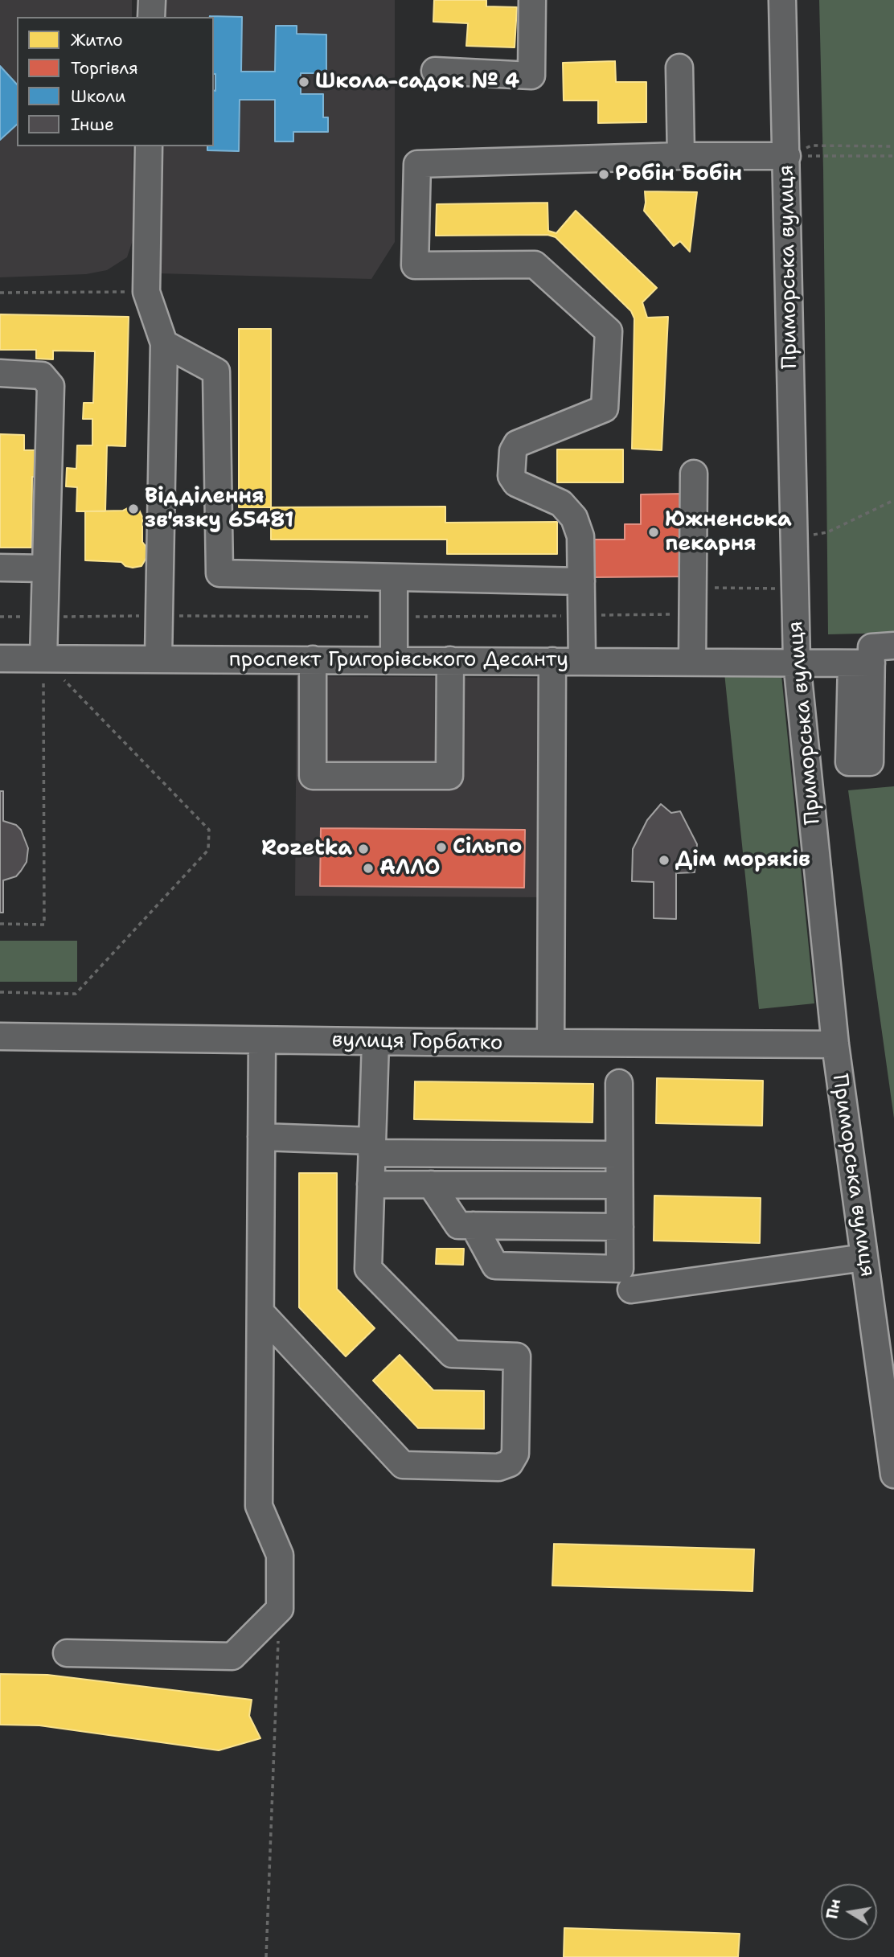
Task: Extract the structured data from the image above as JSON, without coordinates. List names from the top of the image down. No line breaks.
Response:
{"streets":{"street":["Приморська вулиця","проспект Григорівського Десанту","вулиця Горбатко"]},"crossings":[["Приморська вулиця","проспект Григорівського Десанту"],["Приморська вулиця","вулиця Горбатко"]],"places":["Школа-садок № 4","Робін Бобін","Відділення зв'язку 65481","Южненська пекарня","Сільпо","Rozetka","Дім моряків","АЛЛО"],"legend":["Житло","Торгівля","Школи","Інше"],"north":"left"}
